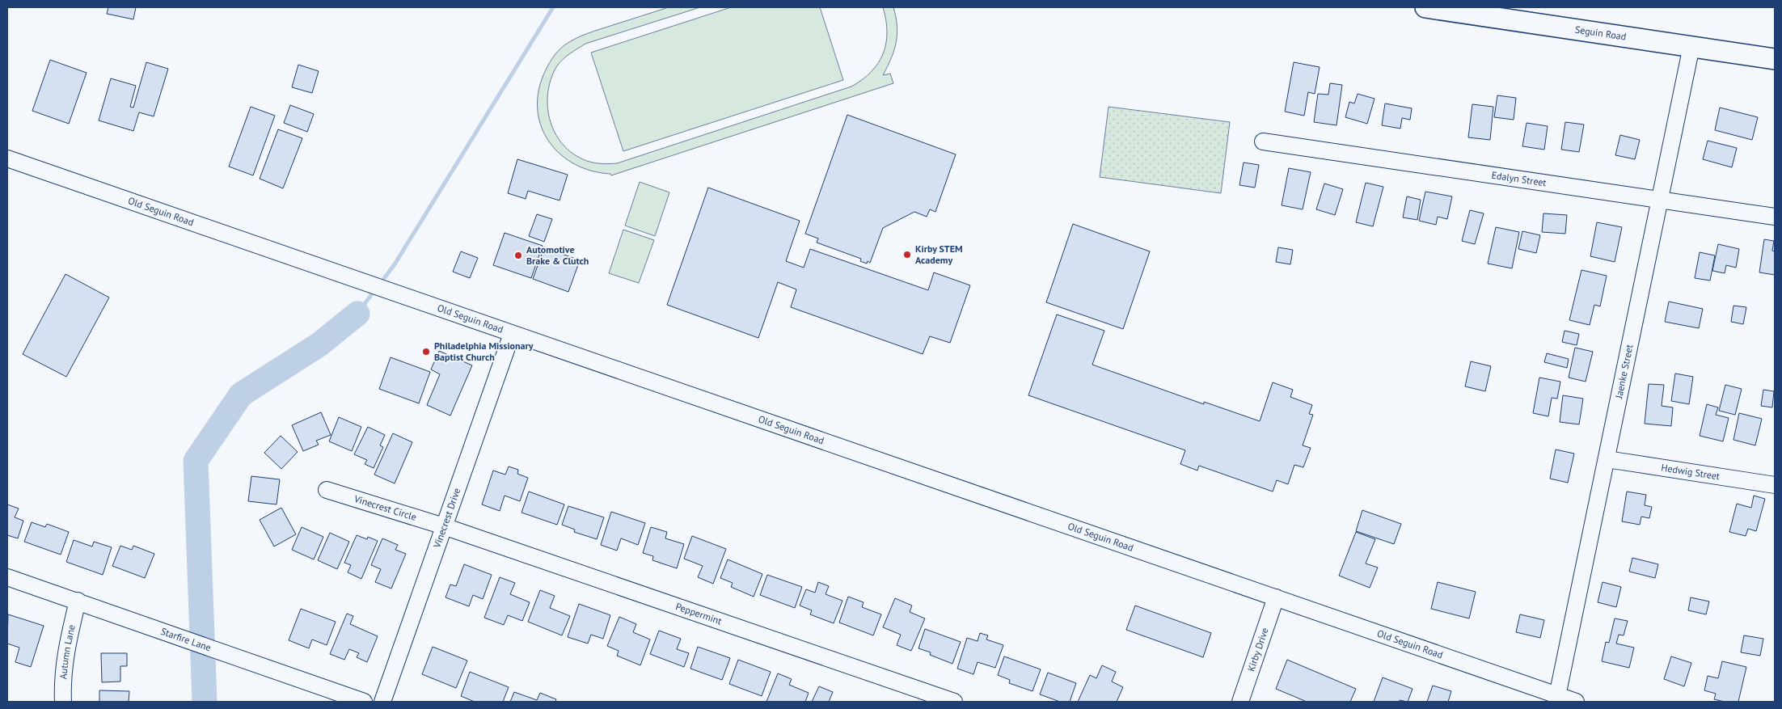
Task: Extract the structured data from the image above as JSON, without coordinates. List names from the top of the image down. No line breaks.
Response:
{"streets":{"main road":["Seguin Road"],"street":["Edalyn Street","Old Seguin Road","Jaenke Street","Hedwig Street","Vinecrest Circle","Vinecrest Drive","Peppermint","Starfire Lane","Kirby Drive","Autumn Lane"]},"crossings":[["Seguin Road","Jaenke Street"],["Edalyn Street","Jaenke Street"],["Old Seguin Road","Jaenke Street"],["Old Seguin Road","Vinecrest Drive"],["Old Seguin Road","Kirby Drive"],["Jaenke Street","Hedwig Street"],["Vinecrest Circle","Vinecrest Drive"],["Vinecrest Circle","Peppermint"],["Vinecrest Drive","Peppermint"],["Starfire Lane","Autumn Lane"]],"places":["Kirby STEM Academy","Automotive Brake & Clutch","Philadelphia Missionary Baptist Church"]}
